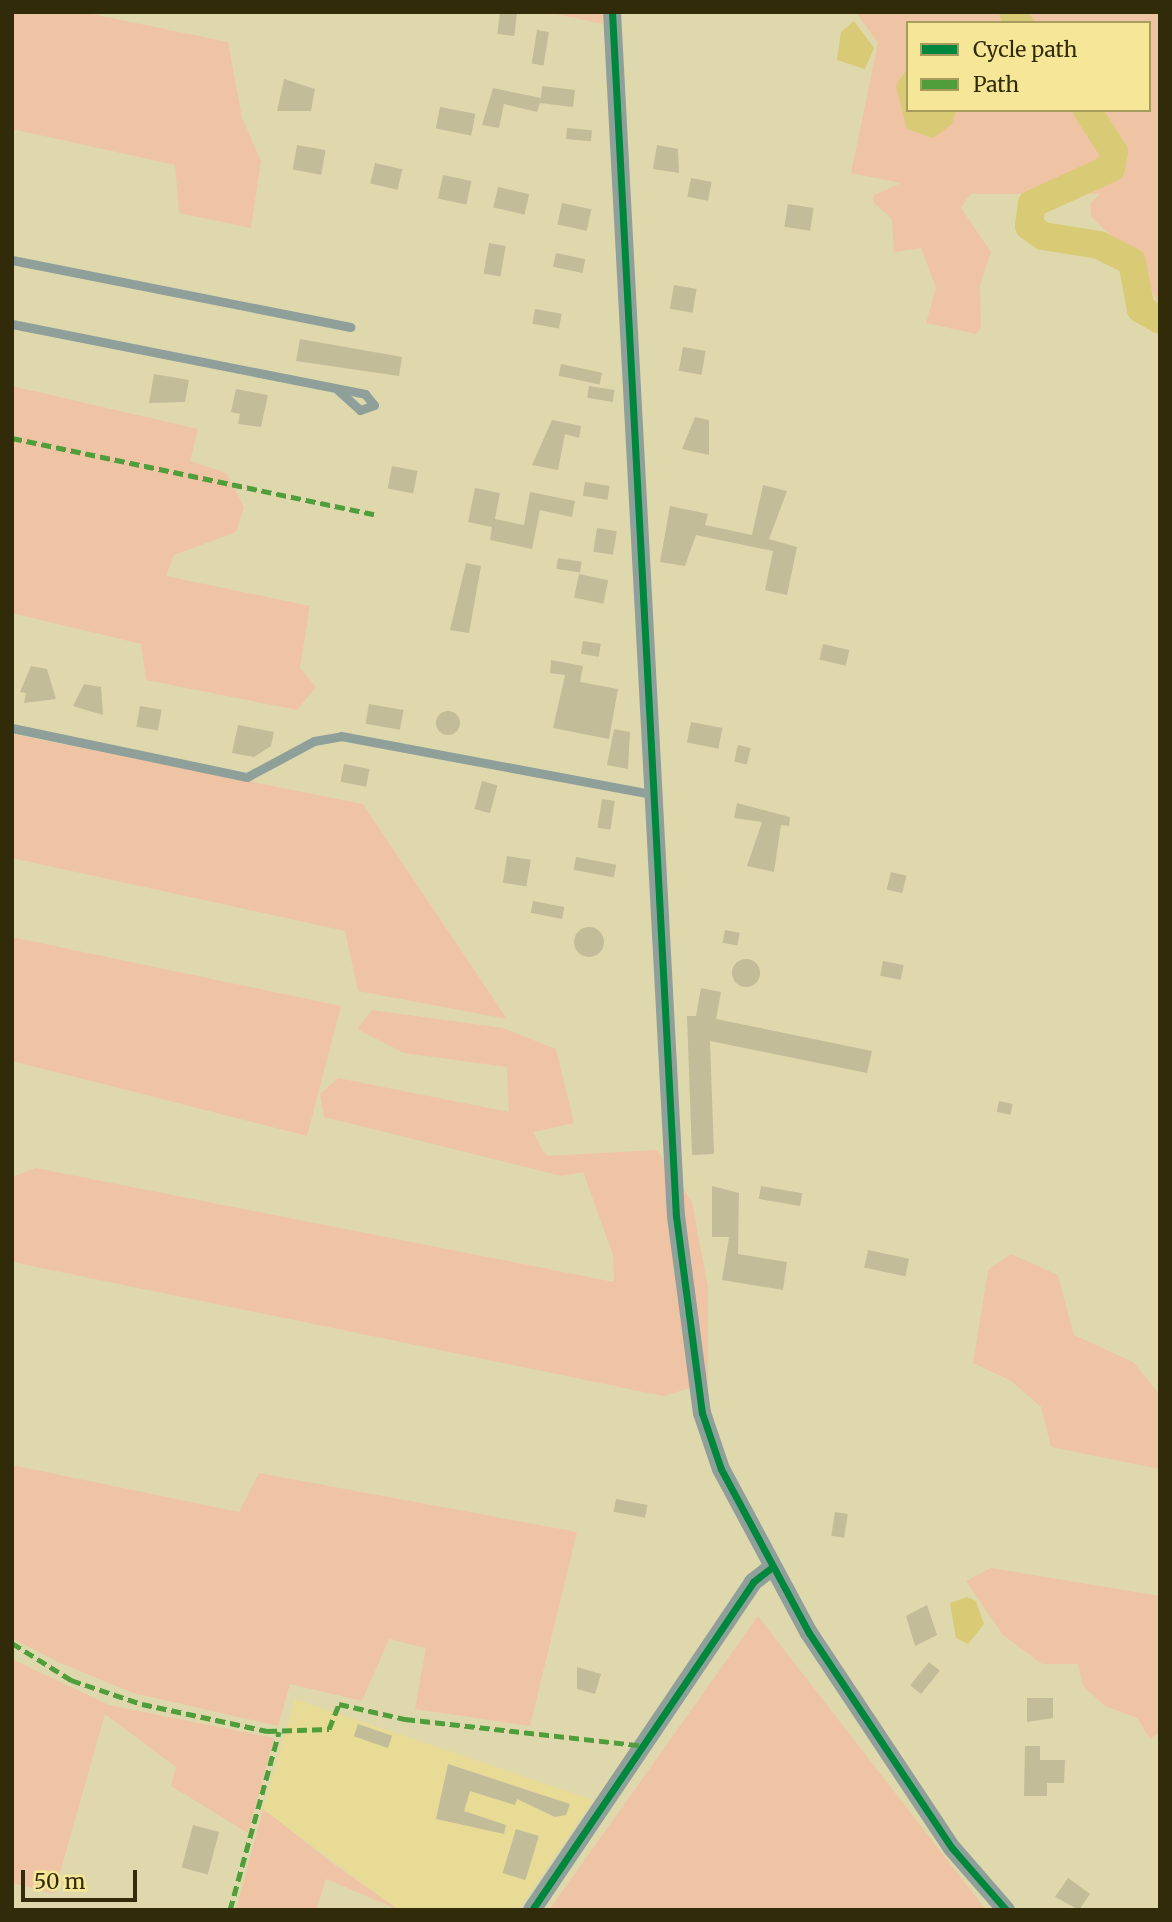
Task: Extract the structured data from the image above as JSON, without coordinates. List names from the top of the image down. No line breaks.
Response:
{"legend":["Cycle path","Path"],"scale_bar":"50 m"}
